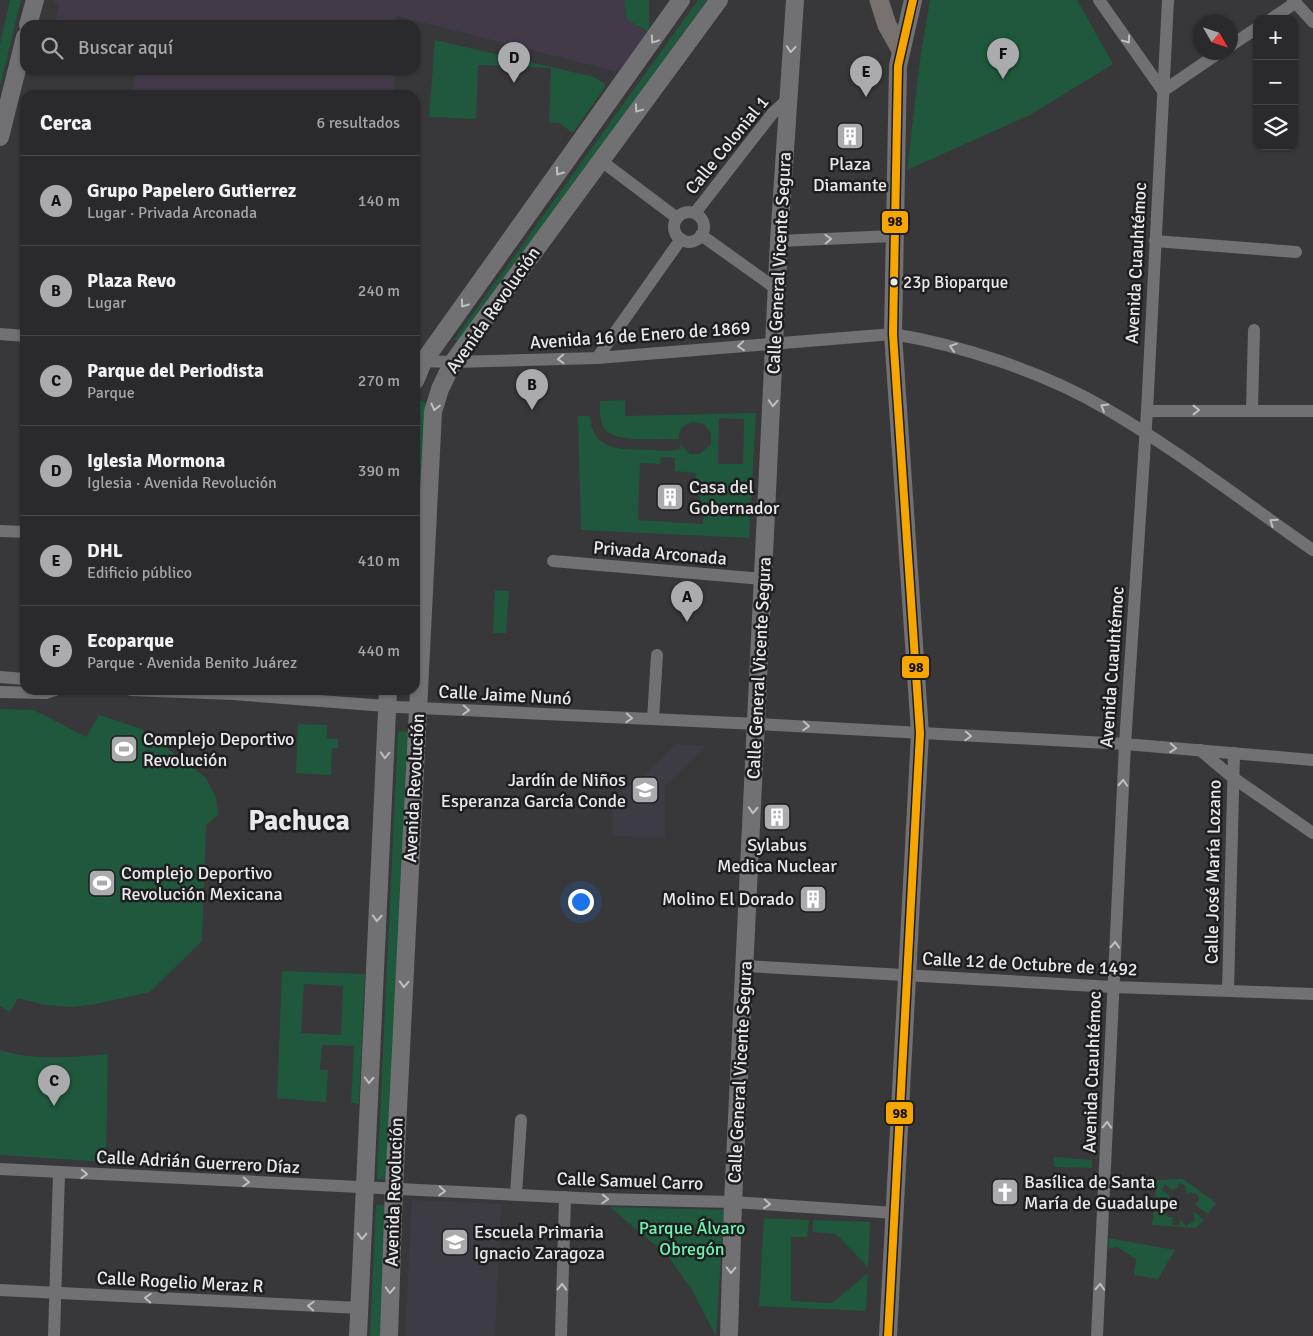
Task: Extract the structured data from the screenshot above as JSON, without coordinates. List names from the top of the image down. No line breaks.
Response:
{"streets":{"main road":["Calle General Vicente Segura","Avenida Revolución"],"street":["Calle Colonial 1","Avenida Cuauhtémoc","Avenida 16 de Enero de 1869","Privada Arconada","Calle Jaime Nunó","Calle José María Lozano","Calle 12 de Octubre de 1492","Calle Adrián Guerrero Díaz","Calle Samuel Carro","Calle Rogelio Meraz R"]},"crossings":[["Calle Colonial 1","Calle General Vicente Segura"],["Calle General Vicente Segura","Avenida 16 de Enero de 1869"],["Calle General Vicente Segura","Privada Arconada"],["Calle General Vicente Segura","Calle Jaime Nunó"],["Calle General Vicente Segura","Calle 12 de Octubre de 1492"],["Calle General Vicente Segura","Calle Samuel Carro"],["Avenida Cuauhtémoc","Avenida 16 de Enero de 1869"],["Avenida Cuauhtémoc","Calle Jaime Nunó"],["Avenida Cuauhtémoc","Calle 12 de Octubre de 1492"],["Avenida Revolución","Avenida 16 de Enero de 1869"],["Avenida Revolución","Calle Jaime Nunó"],["Avenida Revolución","Calle Adrián Guerrero Díaz"],["Avenida Revolución","Calle Samuel Carro"],["Avenida Revolución","Calle Rogelio Meraz R"],["Calle Jaime Nunó","Calle José María Lozano"],["Calle José María Lozano","Calle 12 de Octubre de 1492"],["Calle Adrián Guerrero Díaz","Calle Samuel Carro"]],"one_way":["Avenida Cuauhtémoc","Avenida Revolución","Calle Jaime Nunó","Calle Adrián Guerrero Díaz","Calle Samuel Carro","Calle Rogelio Meraz R"],"districts":["Pachuca"],"parks":["Parque Álvaro Obregón"],"places":{"building":["Plaza Diamante","Casa del Gobernador","Sylabus Medica Nuclear","Molino El Dorado"],"other":["23p Bioparque"],"sports":["Complejo Deportivo Revolución","Complejo Deportivo Revolución Mexicana"],"school or university":["Jardín de Niños Esperanza García Conde","Escuela Primaria Ignacio Zaragoza"],"church":["Basílica de Santa María de Guadalupe"]},"lines":["transit line 98"],"north":"bottom right","page":{"map_buttons":["+","−"],"search":"Buscar aquí","pins":["F","D","E","B","A","C"],"heading":["Cerca","6 resultados"],"list":[{"mark":"A","name":"Grupo Papelero Gutierrez","note":"Lugar · Privada Arconada","value":"140 m"},{"mark":"B","name":"Plaza Revo","note":"Lugar","value":"240 m"},{"mark":"C","name":"Parque del Periodista","note":"Parque","value":"270 m"},{"mark":"D","name":"Iglesia Mormona","note":"Iglesia · Avenida Revolución","value":"390 m"},{"mark":"E","name":"DHL","note":"Edificio público","value":"410 m"},{"mark":"F","name":"Ecoparque","note":"Parque · Avenida Benito Juárez","value":"440 m"}]}}
